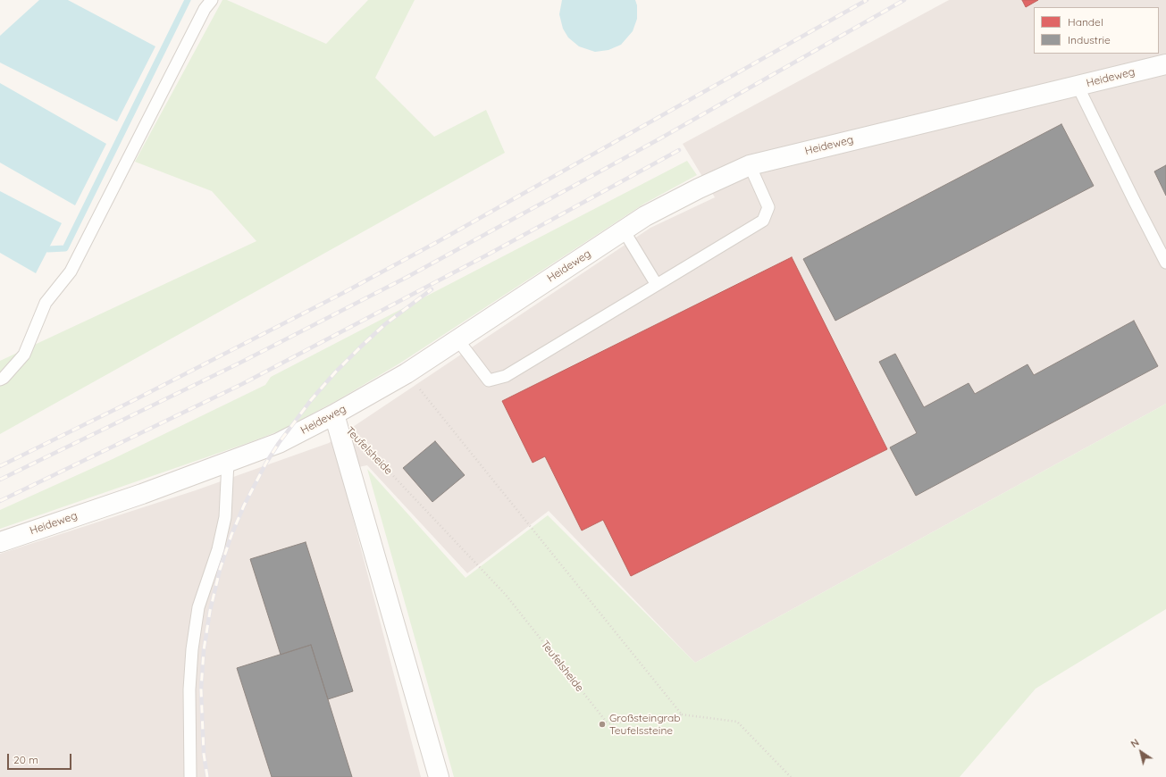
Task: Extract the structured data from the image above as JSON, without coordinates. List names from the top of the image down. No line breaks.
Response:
{"streets":{"street":["Heideweg","Teufelsheide"]},"crossings":[["Heideweg","Teufelsheide"]],"places":["Großsteingrab Teufelssteine"],"legend":["Handel","Industrie"],"scale_bar":"20 m","north":"top left"}
